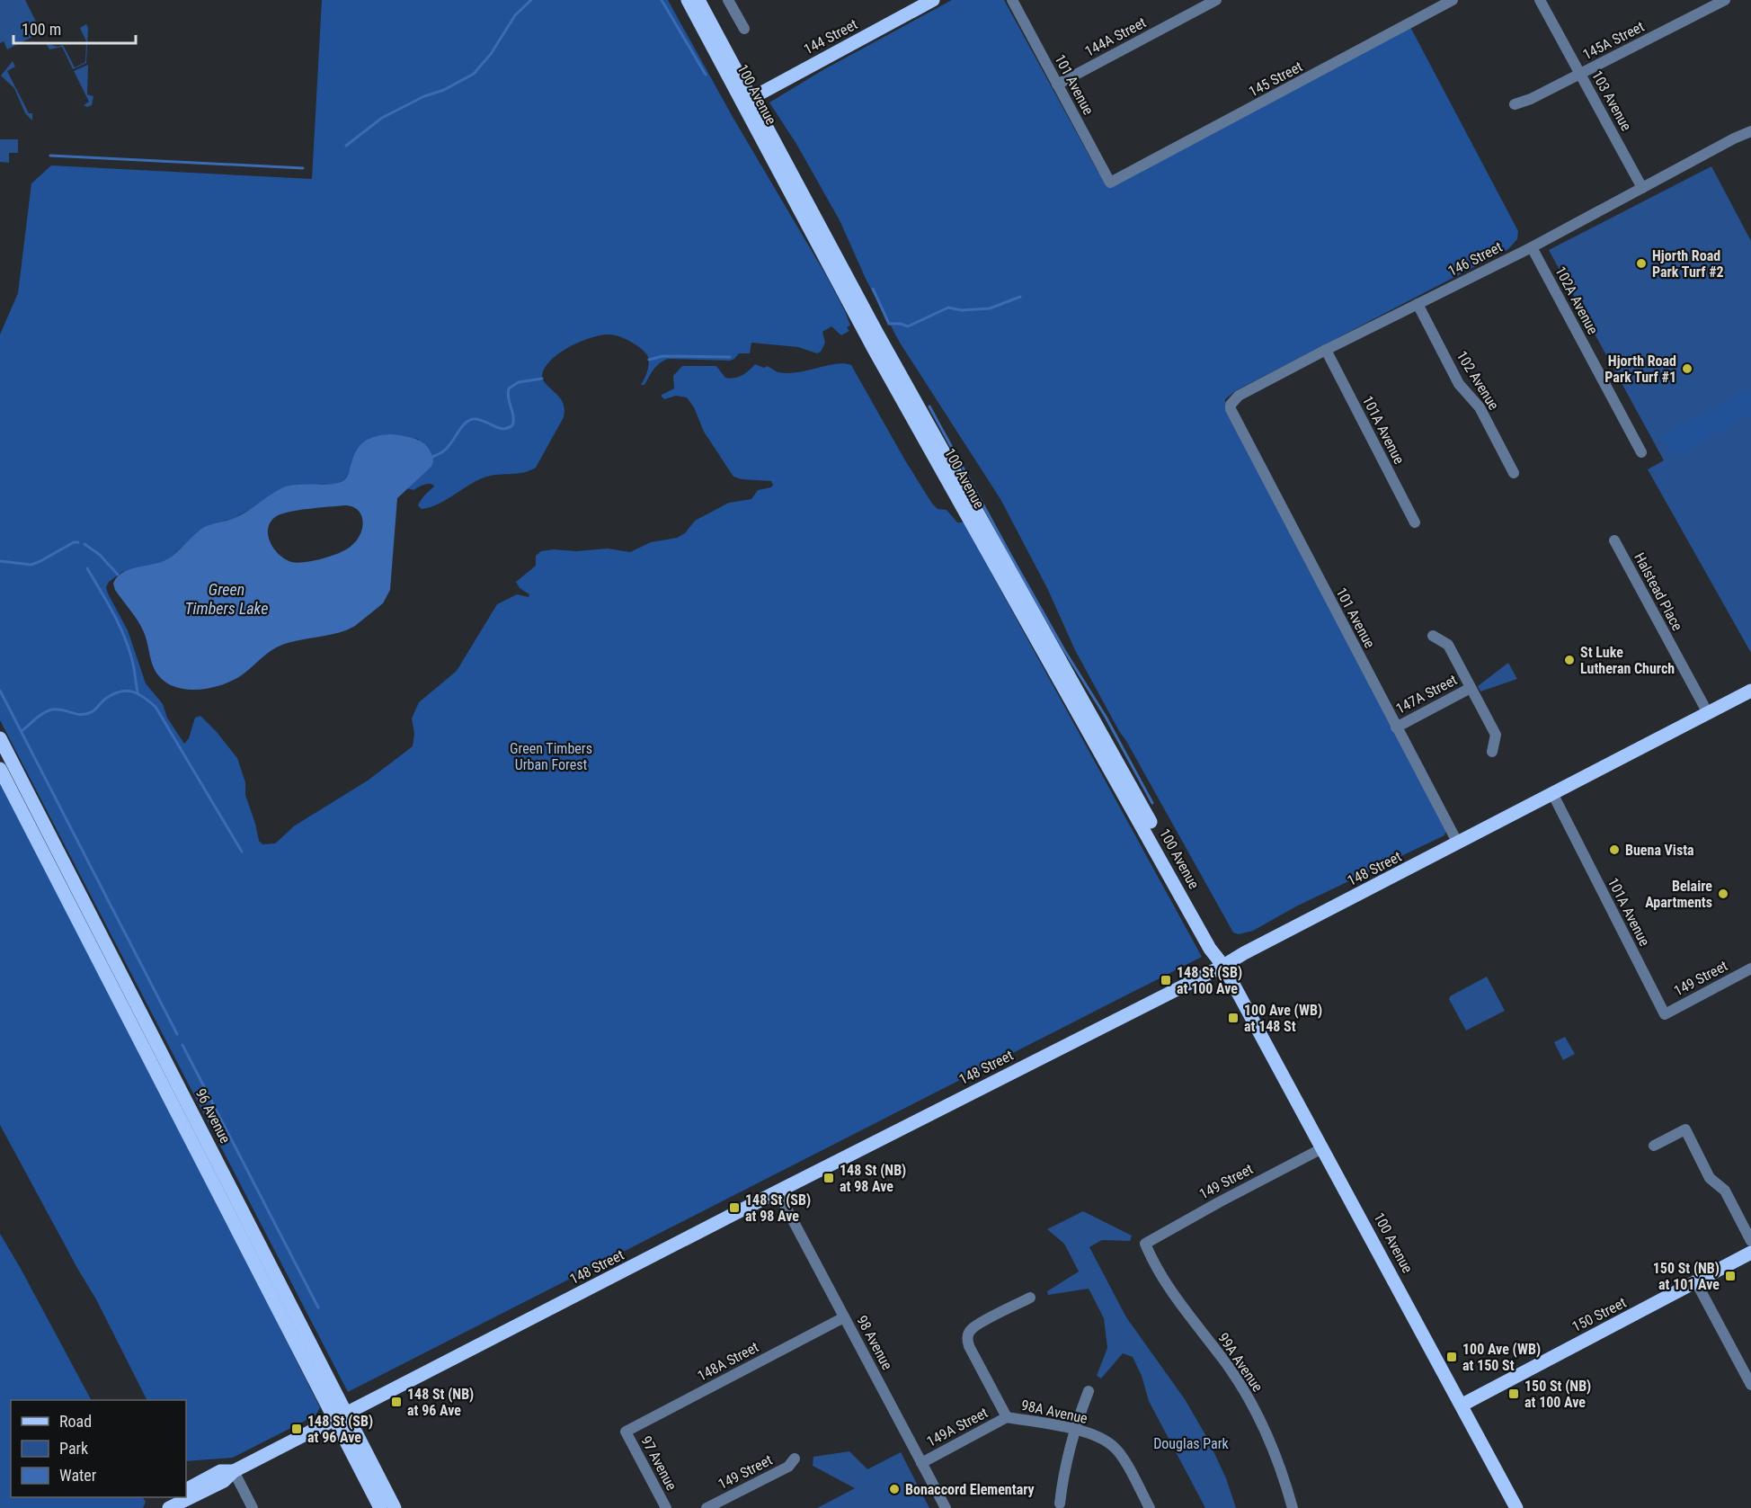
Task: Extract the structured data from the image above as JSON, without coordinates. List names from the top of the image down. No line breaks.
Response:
{"streets":{"main road":["144 Street","100 Avenue","148 Street","96 Avenue","150 Street"],"street":["144A Street","145A Street","145 Street","101 Avenue","103 Avenue","146 Street","102A Avenue","102 Avenue","101A Avenue","Halstead Place","147A Street","149 Street","98 Avenue","148A Street","99A Avenue","98A Avenue","149A Street","97 Avenue"]},"crossings":[["144 Street","100 Avenue"],["144A Street","101 Avenue"],["145A Street","103 Avenue"],["145 Street","101 Avenue"],["101 Avenue","146 Street"],["101 Avenue","147A Street"],["101 Avenue","148 Street"],["100 Avenue","148 Street"],["100 Avenue","149 Street"],["100 Avenue","150 Street"],["103 Avenue","146 Street"],["146 Street","102A Avenue"],["146 Street","102 Avenue"],["146 Street","101A Avenue"],["101A Avenue","148 Street"],["101A Avenue","149 Street"],["Halstead Place","148 Street"],["148 Street","96 Avenue"],["148 Street","98 Avenue"],["149 Street","99A Avenue"],["98 Avenue","148A Street"],["98 Avenue","149A Street"],["148A Street","97 Avenue"],["98A Avenue","149A Street"]],"water":["Green Timbers Lake"],"parks":["Green Timbers Urban Forest","Douglas Park"],"places":{"other":["Hjorth Road Park Turf #2","Hjorth Road Park Turf #1","St Luke Lutheran Church","Buena Vista","Belaire Apartments","Bonaccord Elementary"],"transit":["148 St (SB) at 100 Ave","100 Ave (WB) at 148 St","148 St (NB) at 98 Ave","148 St (SB) at 98 Ave","150 St (NB) at 101 Ave","100 Ave (WB) at 150 St","150 St (NB) at 100 Ave","148 St (NB) at 96 Ave","148 St (SB) at 96 Ave"]},"legend":["Road","Park","Water"],"scale_bar":"100 m"}
